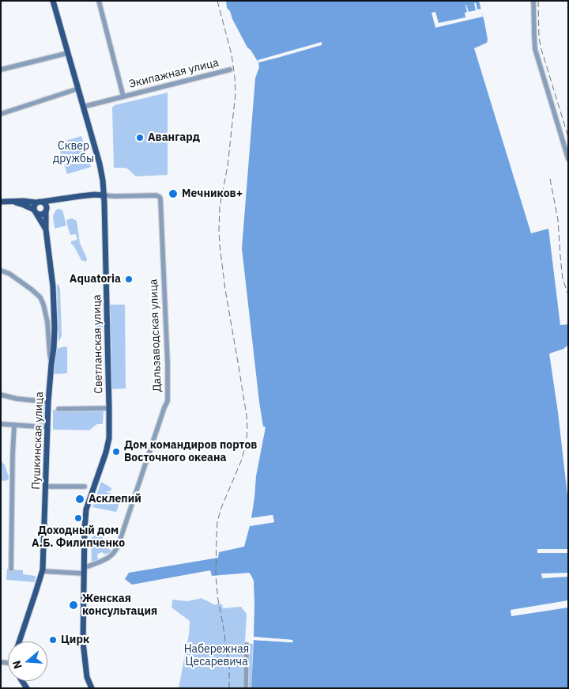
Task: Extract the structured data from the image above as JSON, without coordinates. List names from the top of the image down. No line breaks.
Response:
{"streets":{"main road":["Светланская улица","Пушкинская улица"],"street":["Экипажная улица","Дальзаводская улица"]},"crossings":[["Экипажная улица","Светланская улица"],["Дальзаводская улица","Светланская улица"]],"parks":["Сквер дружбы","Набережная Цесаревича"],"places":["Авангард","Мечников+","Aquatoria","Дом командиров портов Восточного океана","Асклепий","Доходный дом А.Б. Филипченко","Женская консультация","Цирк"],"north":"left"}
